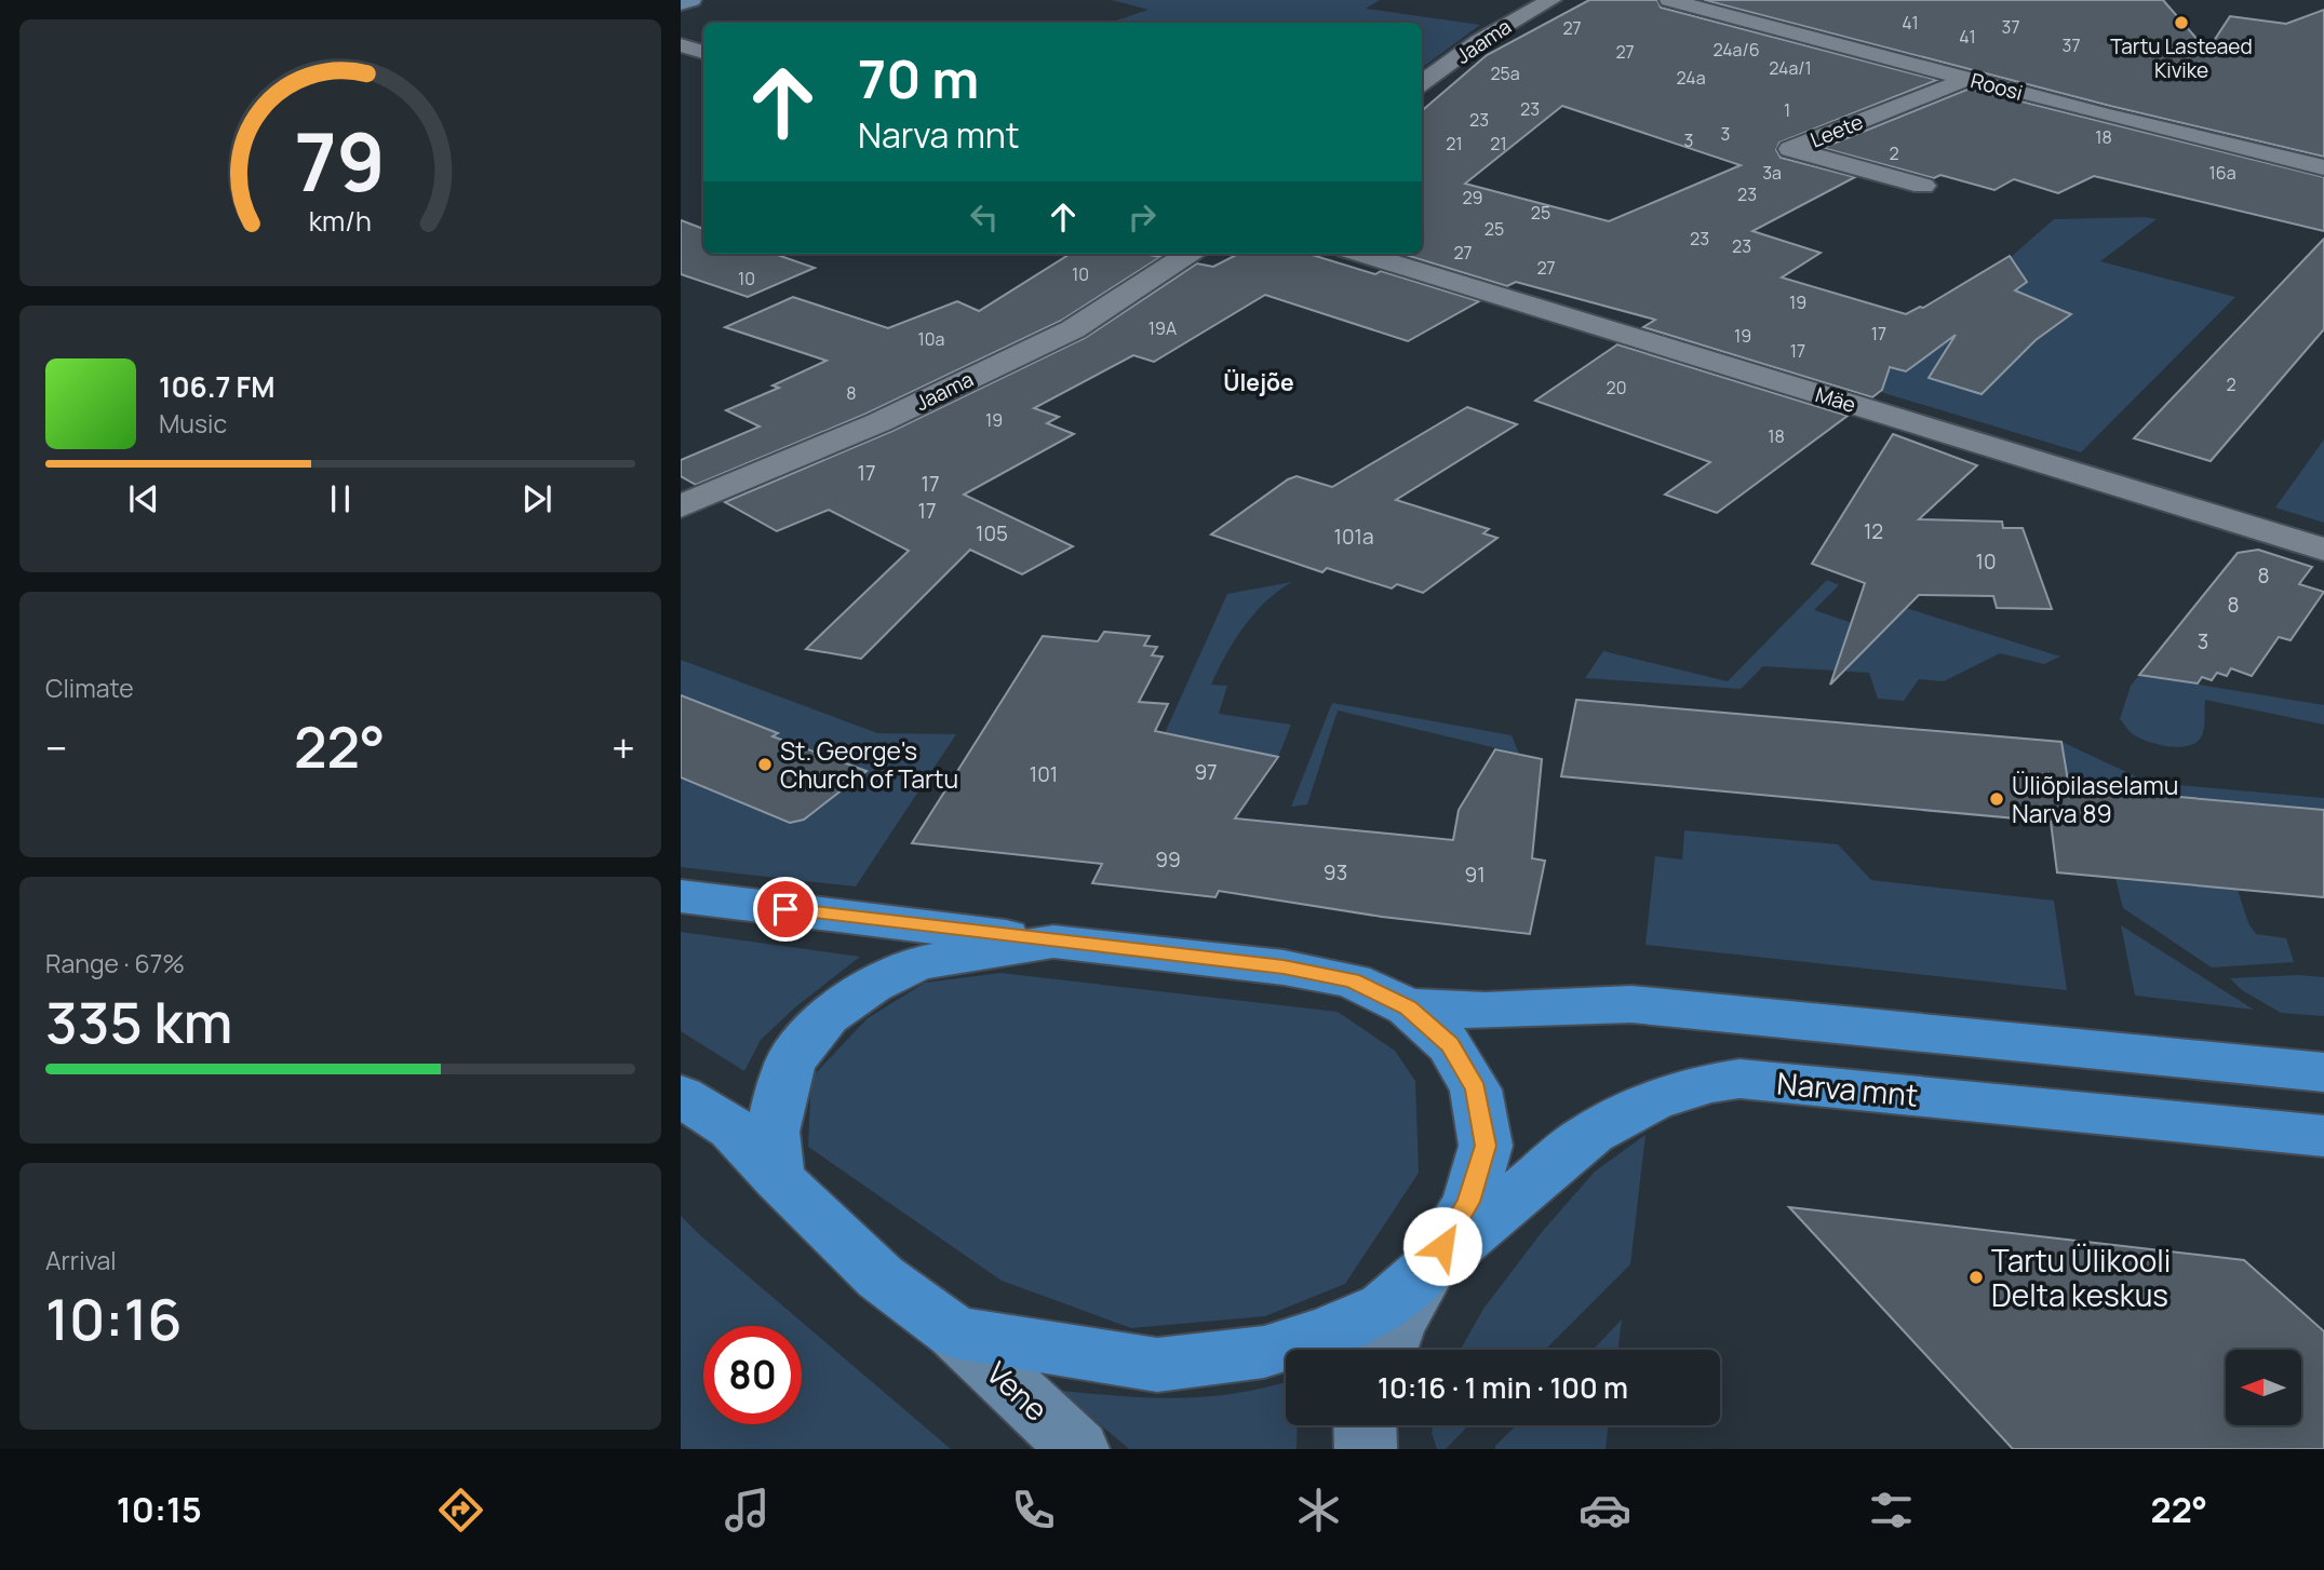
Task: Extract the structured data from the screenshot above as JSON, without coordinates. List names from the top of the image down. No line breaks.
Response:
{"streets":{"highway":["Narva mnt"],"main road":["Vene"],"street":["Jaama","Roosi","Leete","Mäe"]},"crossings":[["Roosi","Leete"],["Narva mnt","Vene"]],"districts":["Ülejõe"],"places":["Tartu Lasteaed Kivike","St. George's Church of Tartu","Üliõpilaselamu Narva 89","Tartu Ülikooli Delta keskus"],"house_numbers":["41","37","27","41","37","24a/6","27","24a/1","25a","24a","23","1","23","3","18","3","21","21","2","3a","16a","23","29","25","25","23","23","27","27","10","10","19","19A","17","19","10a","17","2","20","8","19","18","17","17","17","12","105","101a","10","8","8","3","97","101","99","93","91"],"north":"left","page":{"turn":["70 m","Narva mnt"],"song":["106.7 FM","Music"],"tile":["Climate",["Range · 67%","335 km"],["Arrival","10:16"]],"heat":["−","22°","+"],"limit":"80","trip":"10:16 · 1 min · 100 m","tabs":["10:15","22°"],"gauge":["79","km/h"]}}
